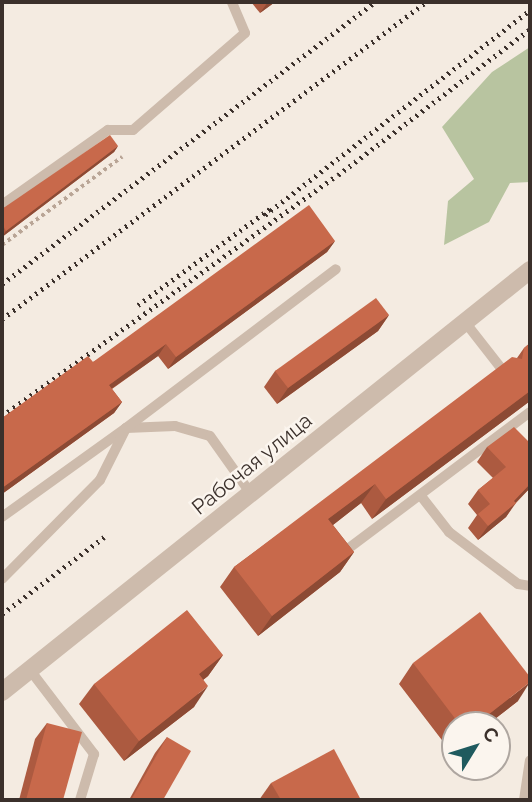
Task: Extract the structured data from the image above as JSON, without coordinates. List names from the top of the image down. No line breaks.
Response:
{"streets":{"street":["Рабочая улица"]},"north":"top right"}
